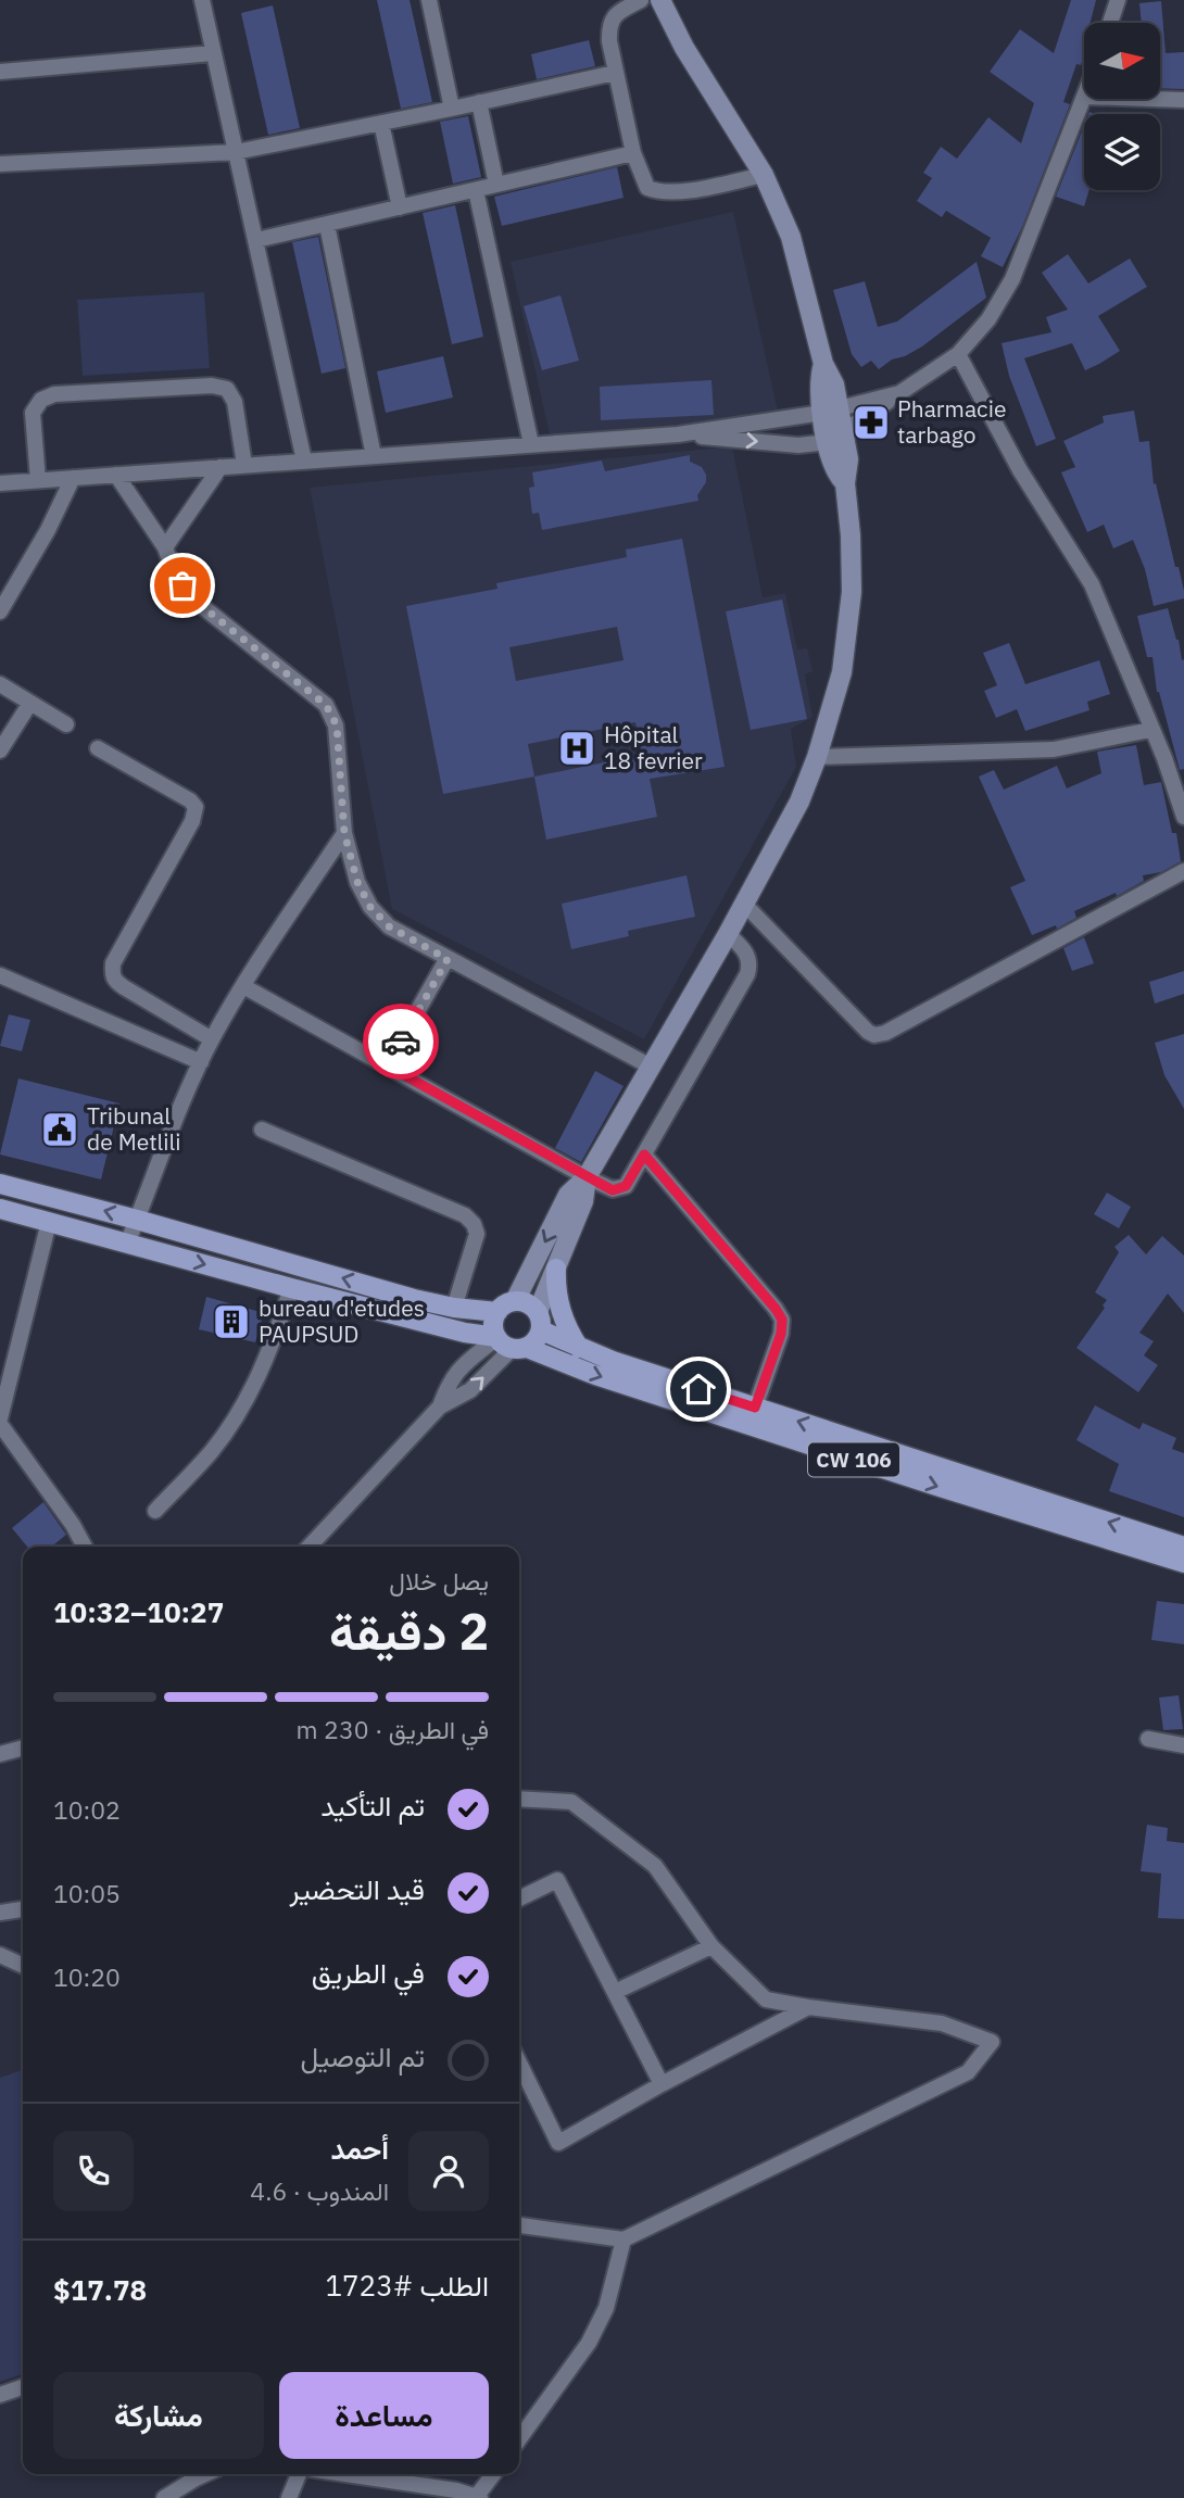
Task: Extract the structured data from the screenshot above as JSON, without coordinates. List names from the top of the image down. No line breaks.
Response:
{"streets":{"main road":["CW 106"]},"places":{"pharmacy":["Pharmacie tarbago"],"hospital":["Hôpital 18 fevrier"],"public building":["Tribunal de Metlili"],"building":["bureau d'etudes PAUPSUD"]},"north":"right","page":{"heading":["2 دقيقة","يصل خلال","10:27–10:32"],"panel":["أحمد","المندوب · 4.6","الطلب #1723","$17.78"],"bar":"في الطريق · 230 m","list":[["تم التأكيد","10:02"],["قيد التحضير","10:05"],["في الطريق","10:20"],"تم التوصيل"],"buttons":["مساعدة","مشاركة"]}}
